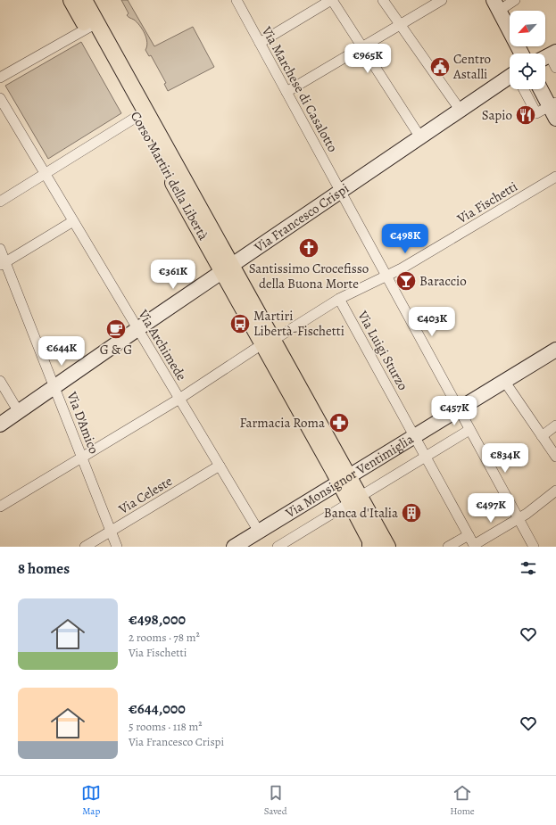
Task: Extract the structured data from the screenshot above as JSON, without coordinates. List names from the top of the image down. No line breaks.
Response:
{"streets":{"main road":["Corso Martiri della Libertà","Via Francesco Crispi","Via Monsignor Ventimiglia"],"street":["Via Marchese di Casalotto","Via Fischetti","Via Archimede","Via Luigi Sturzo","Via D'Amico","Via Celeste"]},"crossings":[["Via Marchese di Casalotto","Via Fischetti"],["Via Marchese di Casalotto","Via Francesco Crispi"],["Via Marchese di Casalotto","Via Monsignor Ventimiglia"],["Corso Martiri della Libertà","Via Fischetti"],["Corso Martiri della Libertà","Via Francesco Crispi"],["Corso Martiri della Libertà","Via Monsignor Ventimiglia"],["Via Fischetti","Via Archimede"],["Via Fischetti","Via Luigi Sturzo"],["Via Fischetti","Via D'Amico"],["Via Francesco Crispi","Via Archimede"],["Via Francesco Crispi","Via D'Amico"],["Via Archimede","Via Monsignor Ventimiglia"],["Via Archimede","Via Celeste"],["Via Luigi Sturzo","Via Monsignor Ventimiglia"],["Via D'Amico","Via Celeste"]],"places":{"public building":["Centro Astalli"],"restaurant":["Sapio"],"church":["Santissimo Crocefisso della Buona Morte"],"bar":["Baraccio"],"bus stop":["Martiri Libertà-Fischetti"],"cafe":["G & G"],"pharmacy":["Farmacia Roma"],"building":["Banca d'Italia"]},"north":"bottom left","page":{"price":["€965K","€498K","€361K","€403K","€644K","€457K","€834K","€497K"],"heading":"8 homes","list":[{"name":"€498,000","note":"2 rooms · 78 m² · Via Fischetti"},{"name":"€644,000","note":"5 rooms · 118 m² · Via Francesco Crispi"}],"tabs":["Map","Saved","Home"]}}
